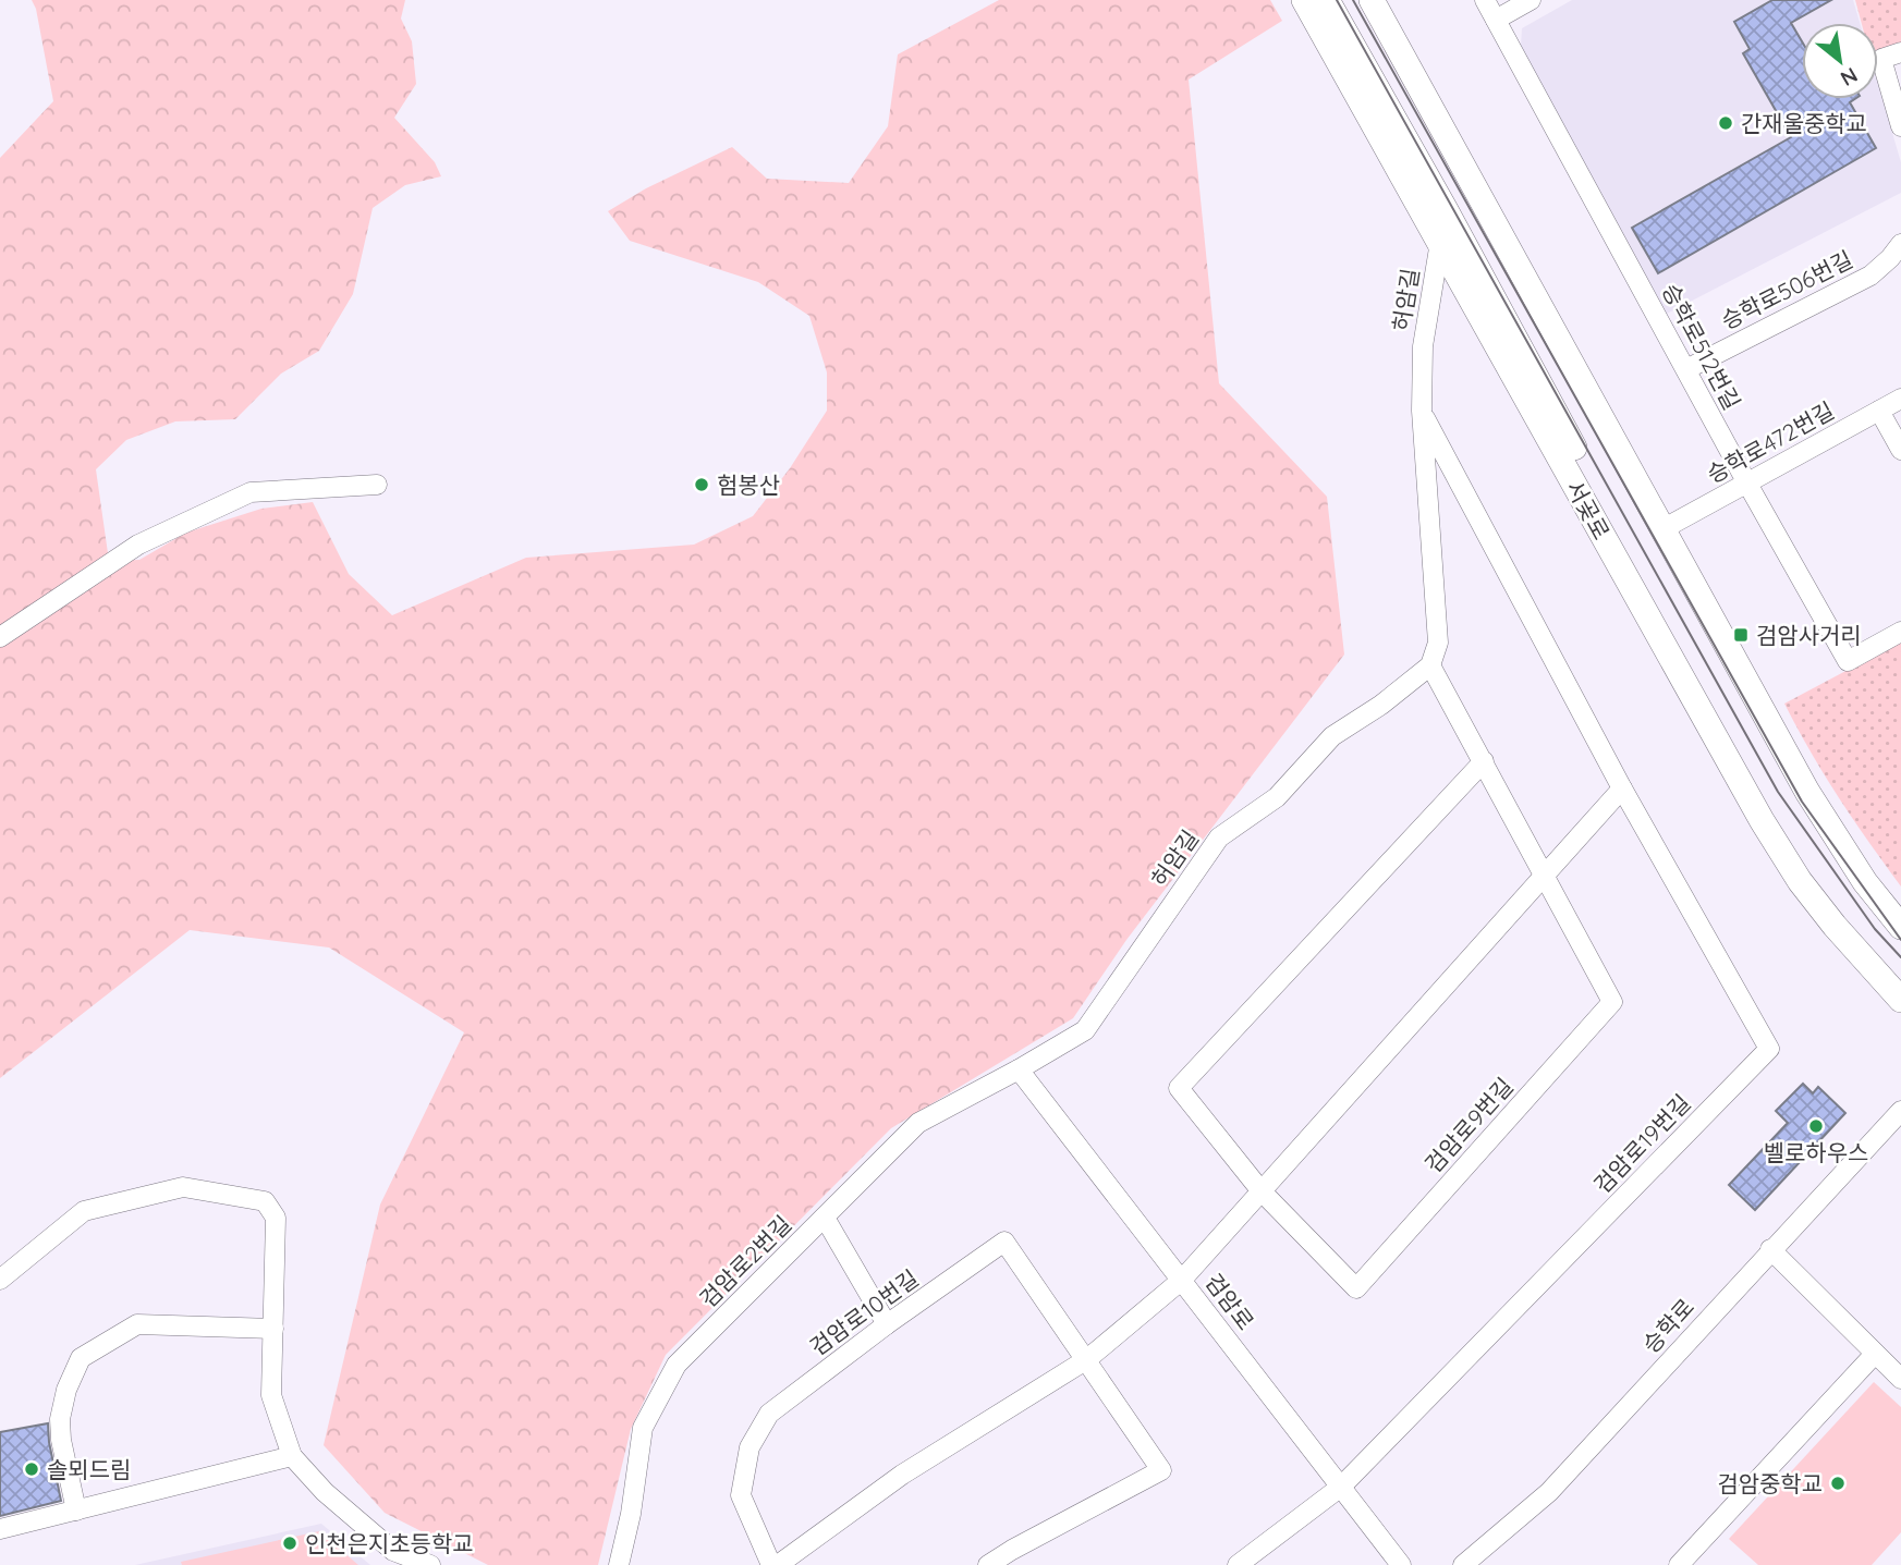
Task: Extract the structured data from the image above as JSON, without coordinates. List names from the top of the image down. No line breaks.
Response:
{"streets":{"main road":["서곶로"],"street":["승학로506번길","허암길","승학로512번길","승학로472번길","검암로9번길","검암로19번길","검암로2번길","검암로","검암로10번길","승학로"]},"crossings":[["승학로506번길","승학로512번길"],["허암길","서곶로"],["허암길","검암로19번길"],["허암길","검암로2번길"],["허암길","검암로"],["승학로512번길","승학로472번길"],["검암로19번길","검암로"],["검암로2번길","검암로"]],"places":{"other":["간재울중학교","험봉산","벨로하우스","솔뫼드림","검암중학교","인천은지초등학교"],"transit":["검암사거리"]},"north":"bottom right"}
